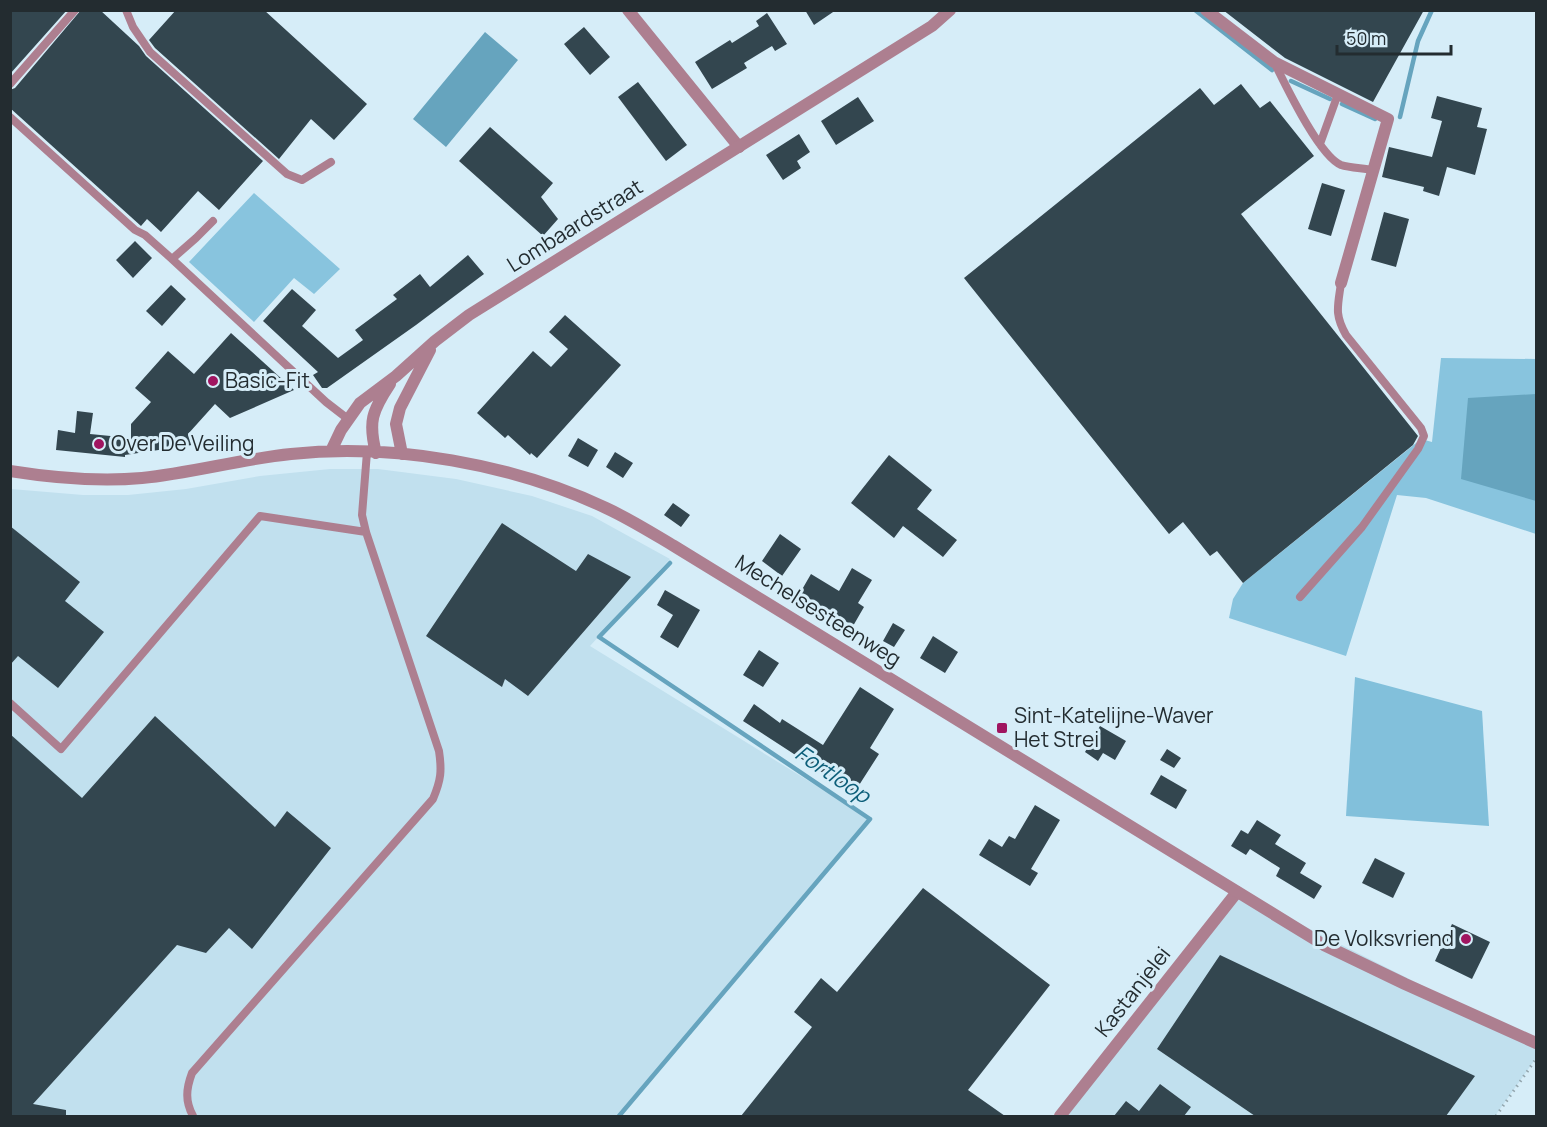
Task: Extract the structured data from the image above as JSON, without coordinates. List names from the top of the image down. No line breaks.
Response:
{"streets":{"street":["Lombaardstraat","Mechelsesteenweg","Kastanjelei"]},"crossings":[["Lombaardstraat","Mechelsesteenweg"],["Mechelsesteenweg","Kastanjelei"]],"water":["Fortloop"],"places":{"other":["Basic-Fit","Over De Veiling","De Volksvriend"],"transit":["Sint-Katelijne-Waver Het Strei"]},"scale_bar":"50 m"}
